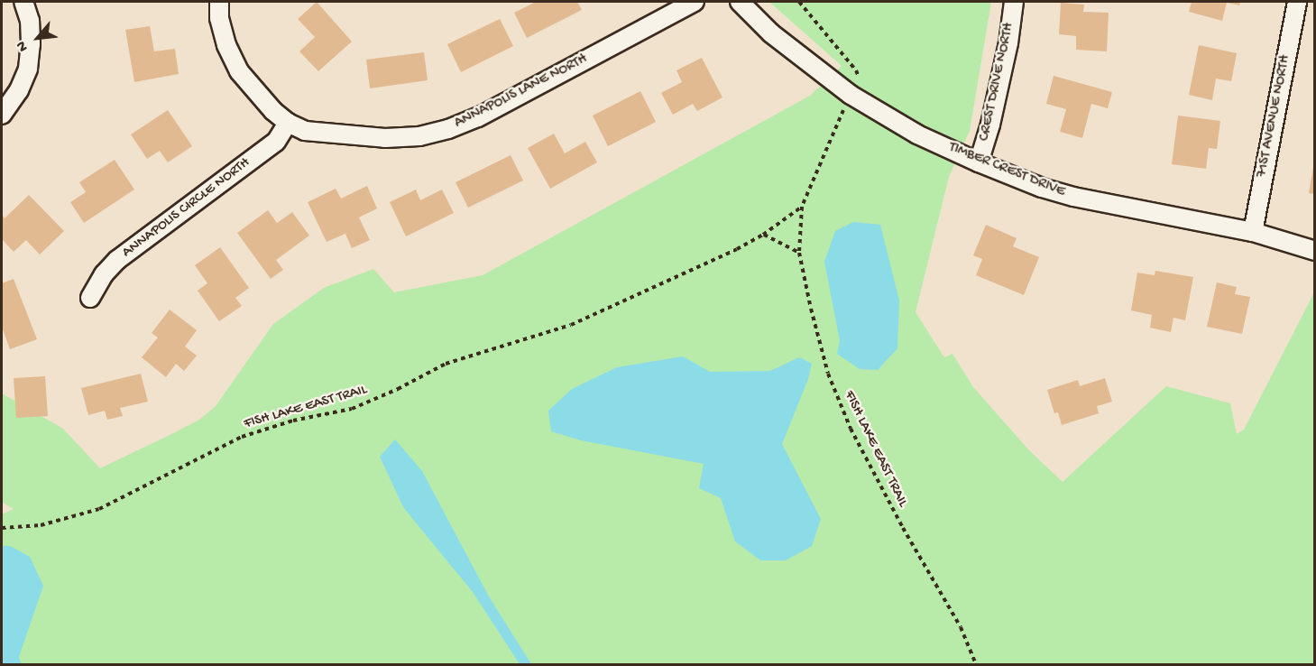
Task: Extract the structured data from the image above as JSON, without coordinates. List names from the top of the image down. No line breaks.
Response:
{"streets":{"street":["CREST DRIVE NORTH","ANNAPOLIS LANE NORTH","71ST AVENUE NORTH","TIMBER CREST DRIVE","ANNAPOLIS CIRCLE NORTH"],"path":["FISH LAKE EAST TRAIL"]},"crossings":[["CREST DRIVE NORTH","TIMBER CREST DRIVE"],["ANNAPOLIS LANE NORTH","ANNAPOLIS CIRCLE NORTH"],["71ST AVENUE NORTH","TIMBER CREST DRIVE"]],"north":"bottom left"}
